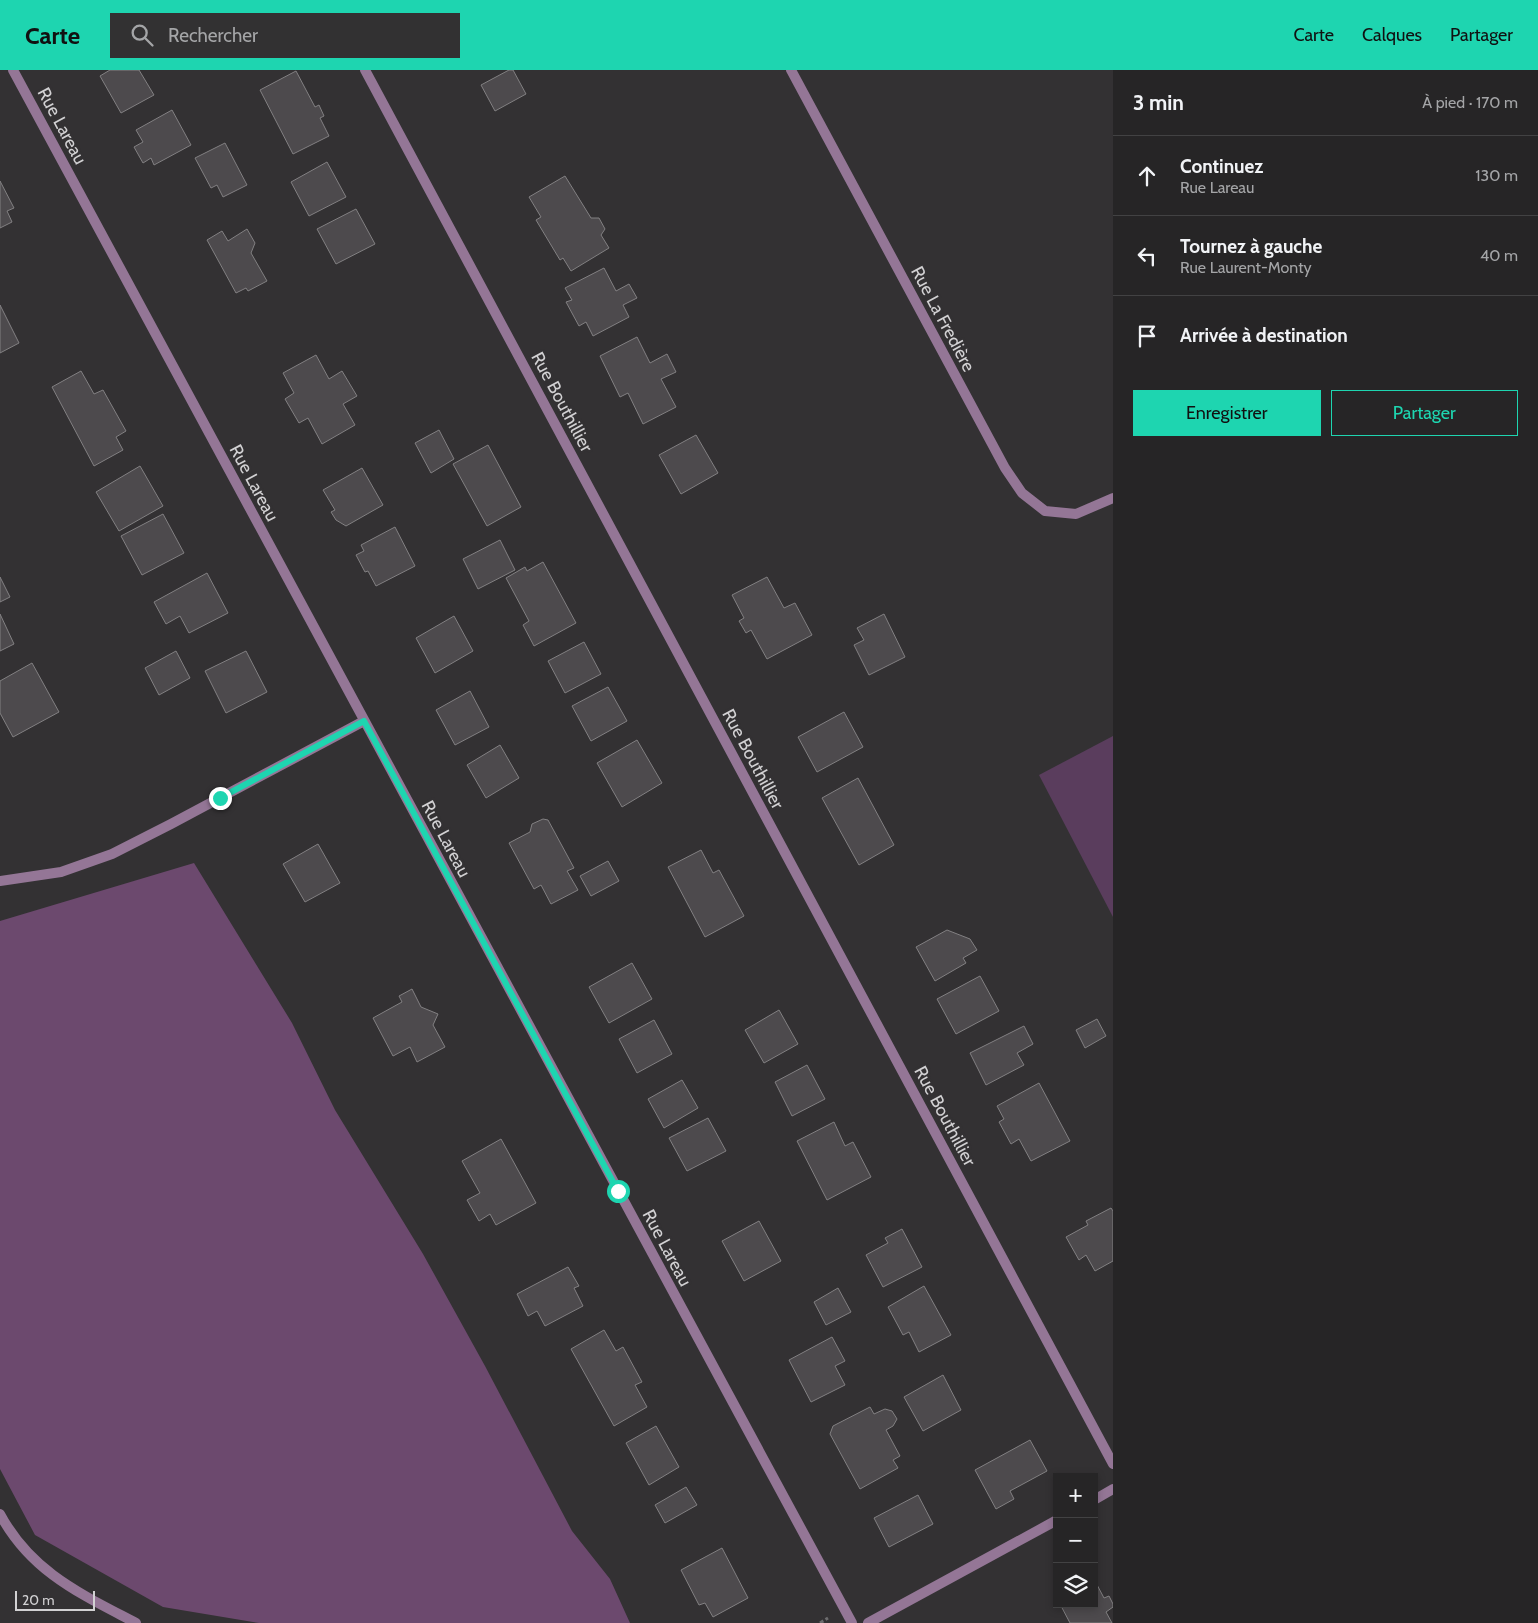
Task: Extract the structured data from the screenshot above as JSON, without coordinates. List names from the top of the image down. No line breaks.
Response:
{"streets":{"street":["Rue Lareau","Rue La Fredière","Rue Bouthillier"]},"scale_bar":"20 m","page":{"header":"Carte","search":"Rechercher","nav":["Carte","Calques","Partager"],"heading":["3 min","À pied · 170 m"],"list":[["Continuez","Rue Lareau","130 m"],["Tournez à gauche","Rue Laurent-Monty","40 m"],"Arrivée à destination"],"buttons":["Enregistrer","Partager"],"map_buttons":["+","−"],"scale":"20 m"}}
